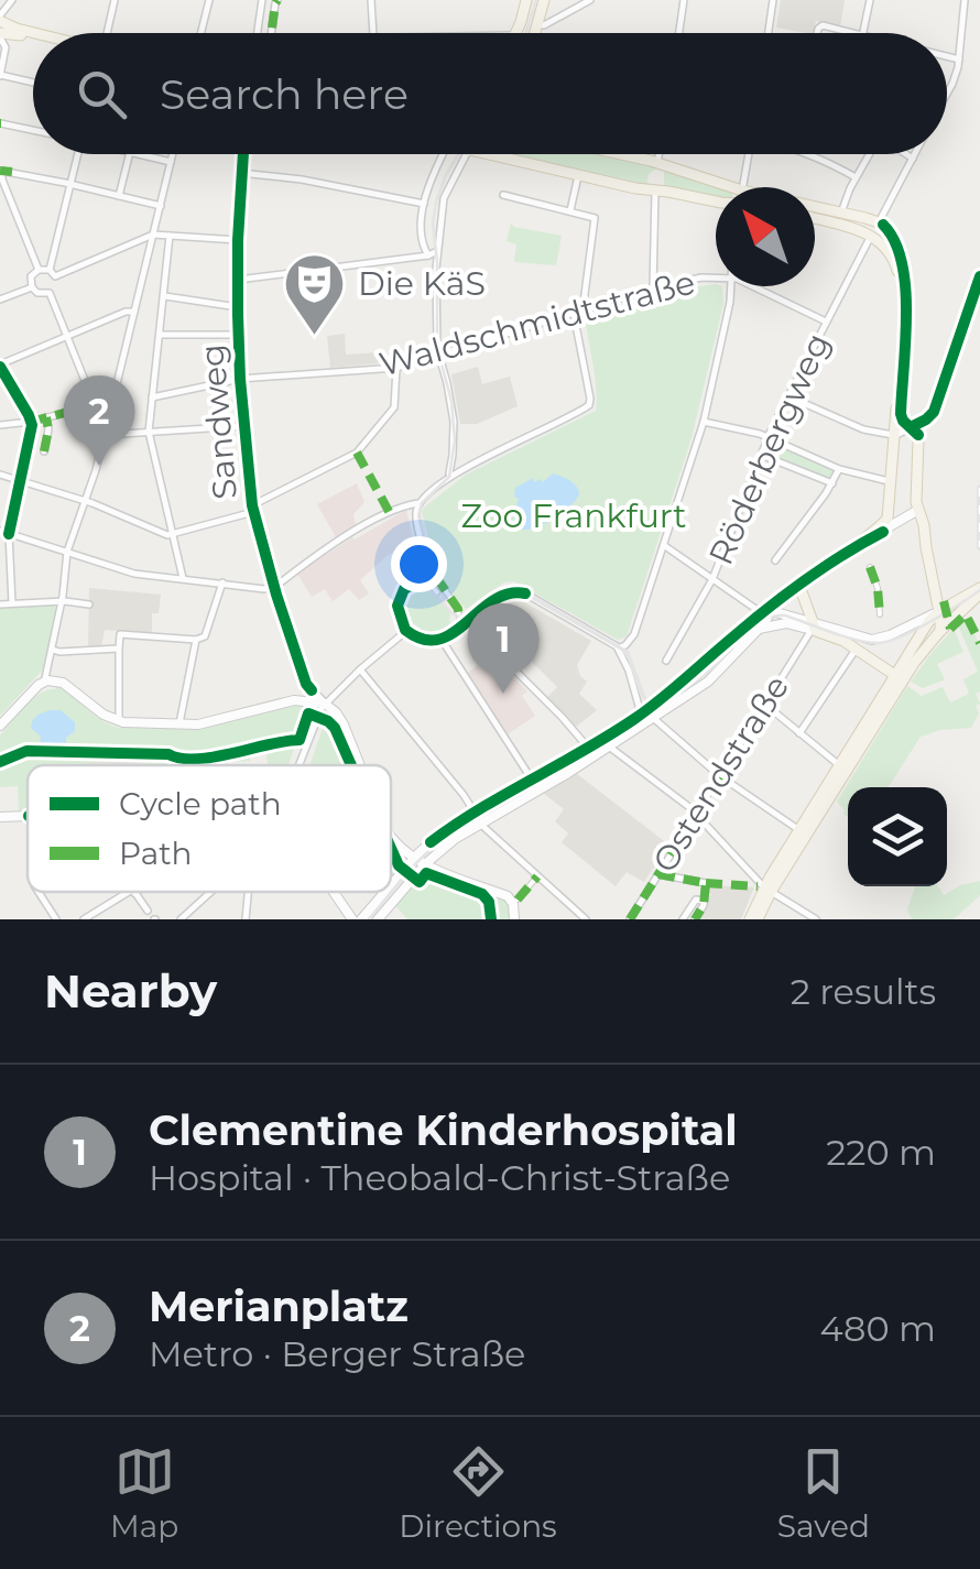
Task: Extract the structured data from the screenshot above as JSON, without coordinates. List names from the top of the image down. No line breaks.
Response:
{"streets":{"street":["Waldschmidtstraße","Sandweg","Röderbergweg","Ostendstraße"]},"crossings":[["Waldschmidtstraße","Sandweg"],["Waldschmidtstraße","Röderbergweg"]],"parks":["Zoo Frankfurt"],"places":{"theatre":["Die KäS"]},"legend":["Cycle path","Path"],"north":"top left","page":{"search":"Search here","pins":["2","1"],"heading":["Nearby","2 results"],"list":[{"mark":"1","name":"Clementine Kinderhospital","note":"Hospital · Theobald-Christ-Straße","value":"220 m"},{"mark":"2","name":"Merianplatz","note":"Metro · Berger Straße","value":"480 m"}],"nav":["Map","Directions","Saved"]}}
